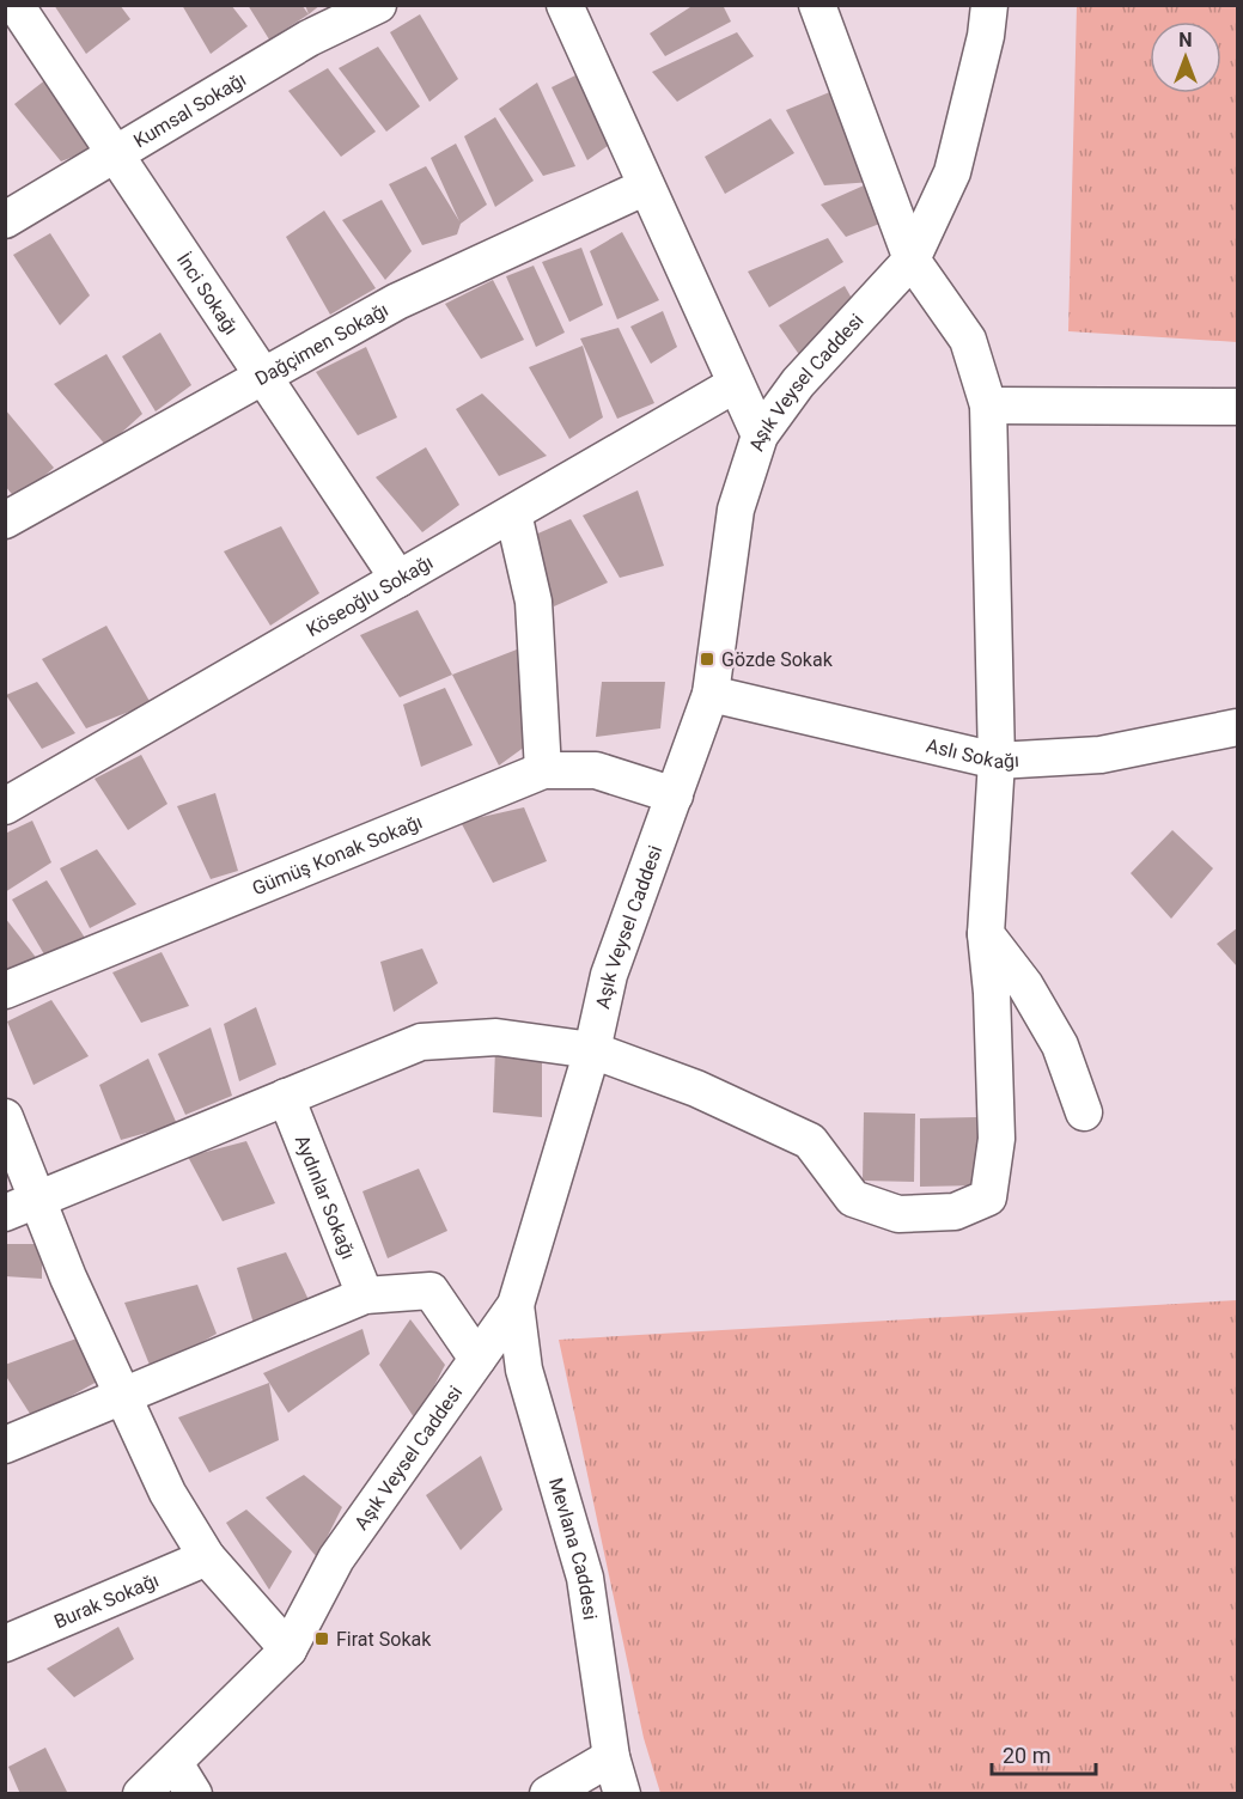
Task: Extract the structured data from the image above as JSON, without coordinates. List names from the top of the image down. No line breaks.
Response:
{"streets":{"street":["Kumsal Sokağı","İnci Sokağı","Dağçimen Sokağı","Aşık Veysel Caddesi","Köseoğlu Sokağı","Aslı Sokağı","Gümüş Konak Sokağı","Aydınlar Sokağı","Mevlana Caddesi","Burak Sokağı"]},"crossings":[["Kumsal Sokağı","İnci Sokağı"],["İnci Sokağı","Dağçimen Sokağı"],["İnci Sokağı","Köseoğlu Sokağı"],["Aşık Veysel Caddesi","Aslı Sokağı"],["Aşık Veysel Caddesi","Gümüş Konak Sokağı"],["Aşık Veysel Caddesi","Mevlana Caddesi"]],"places":{"transit":["Gözde Sokak","Firat Sokak"]},"scale_bar":"20 m","north":"top"}
